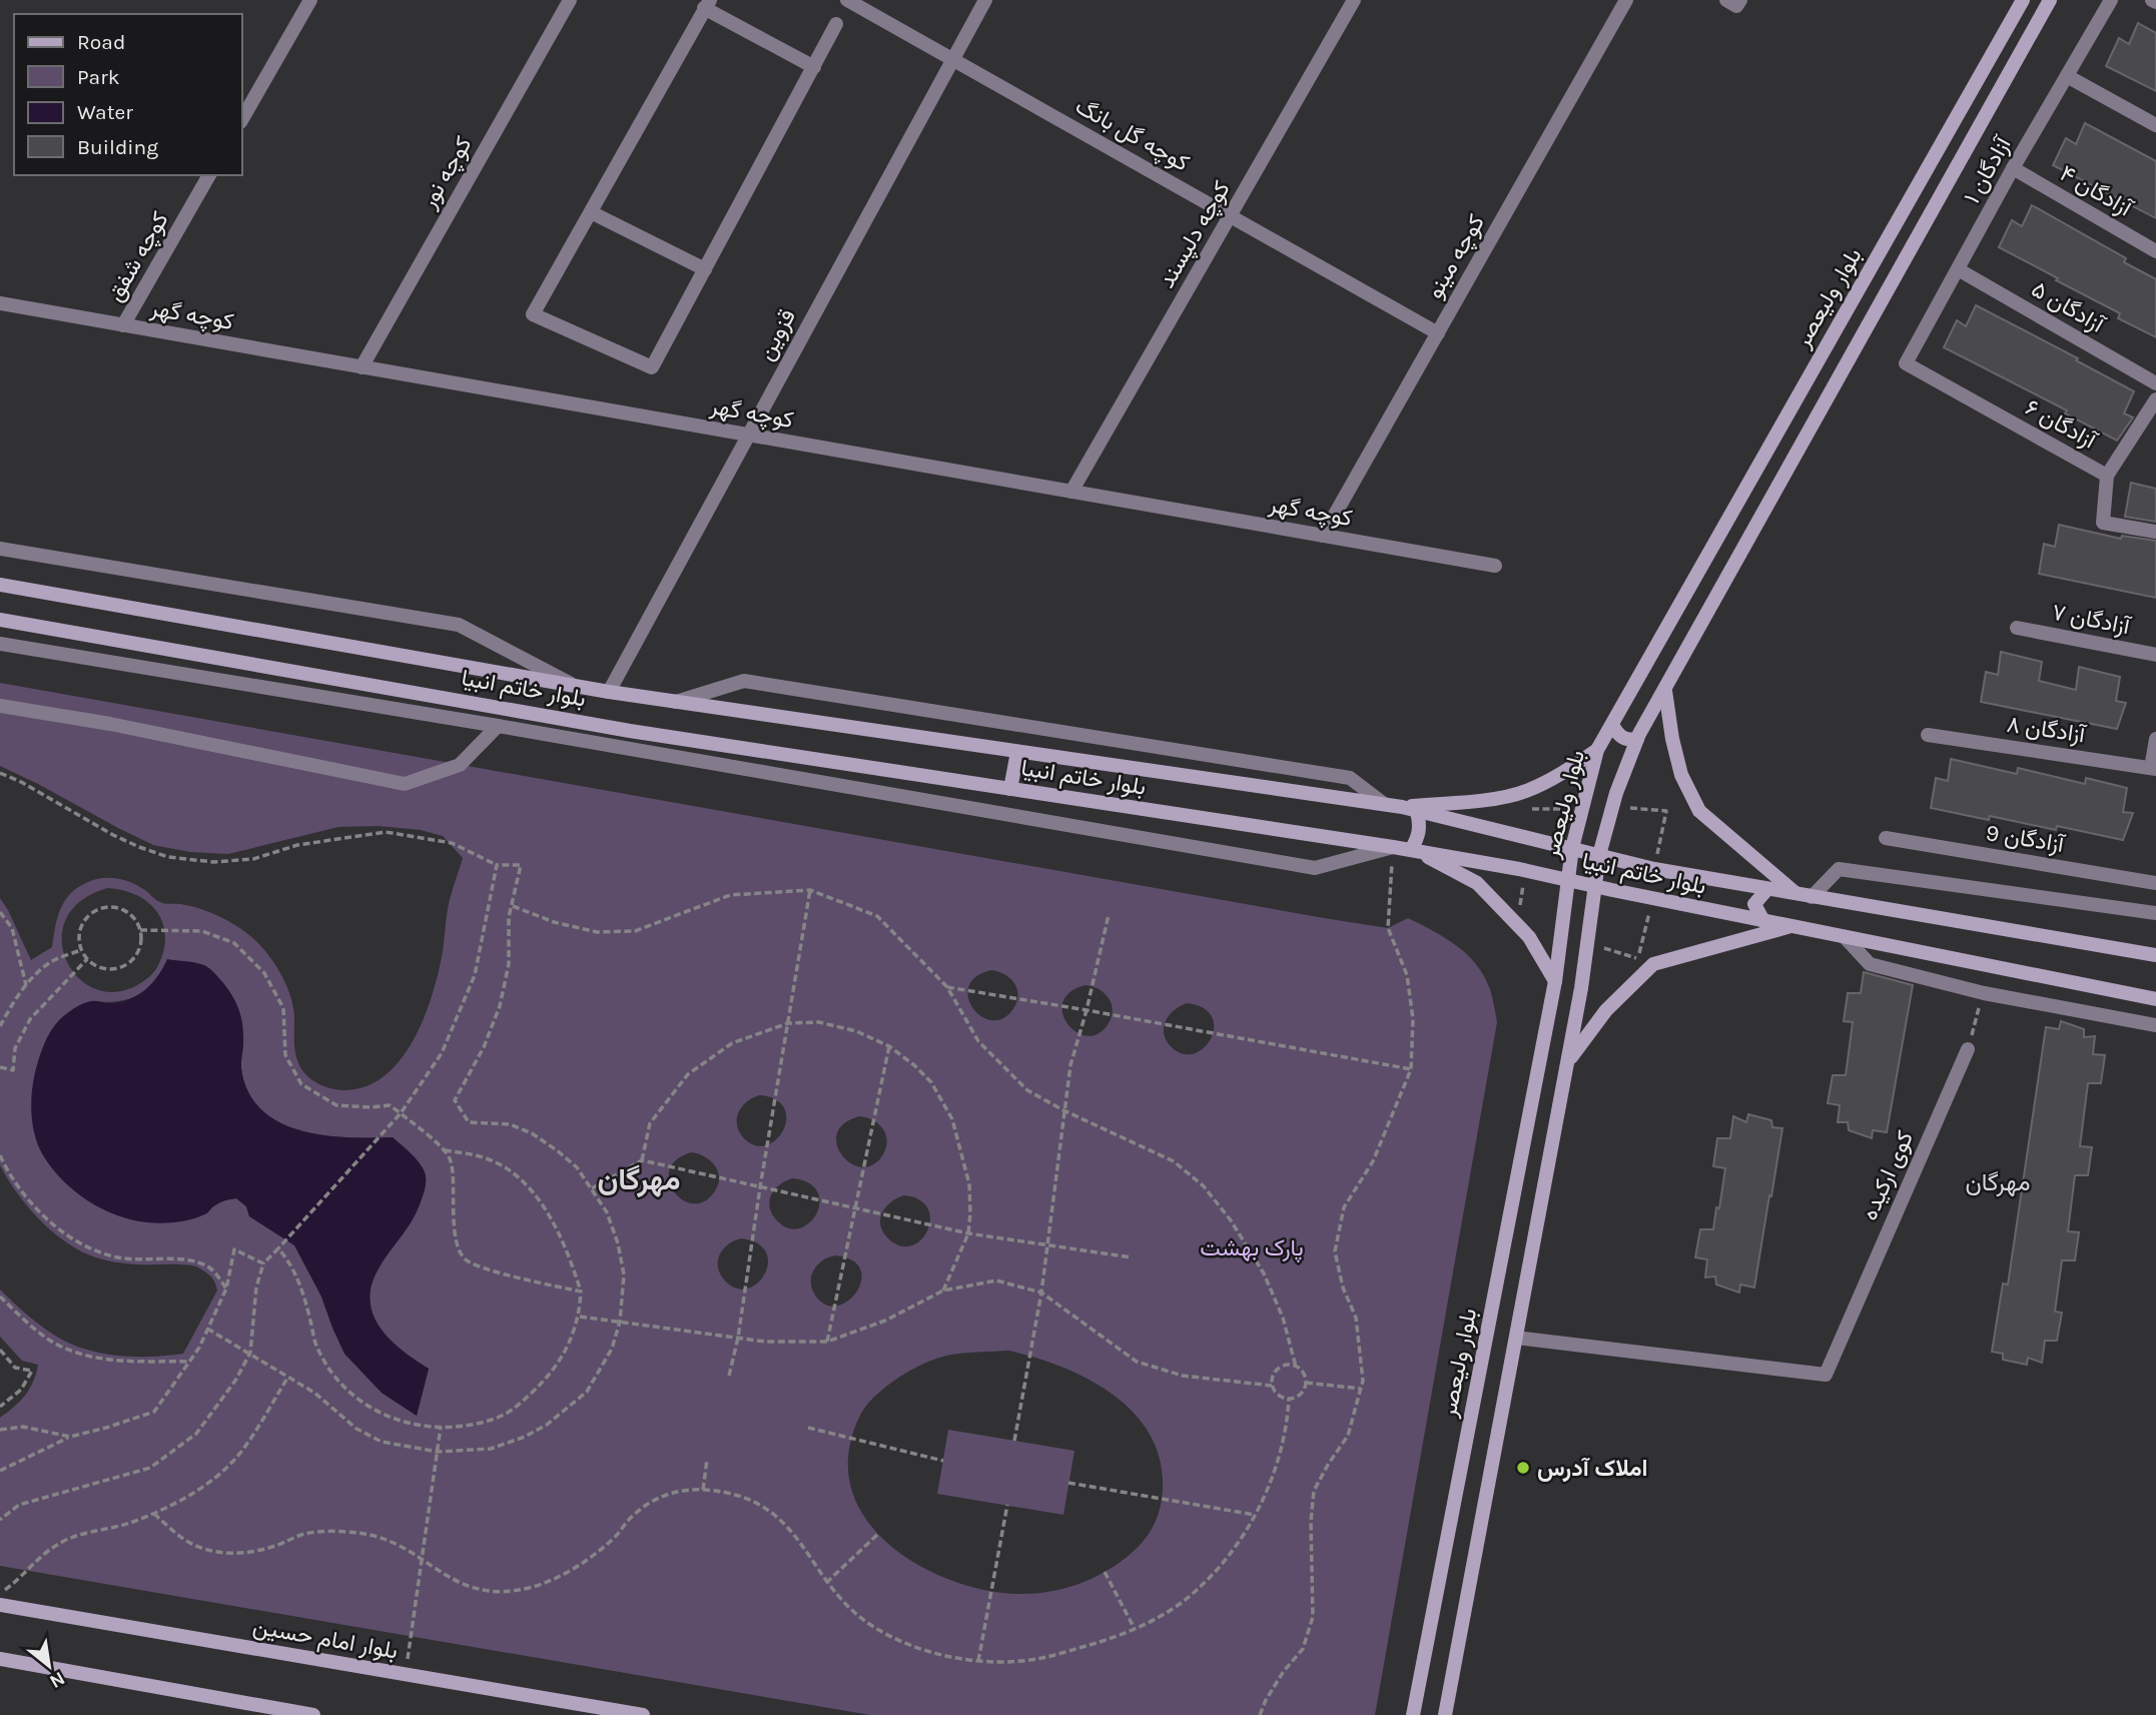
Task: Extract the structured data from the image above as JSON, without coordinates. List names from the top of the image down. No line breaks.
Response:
{"streets":{"main road":["بلوار ولیعصر","بلوار خاتم انبیا","بلوار امام حسین"],"street":["کوچه گل بانگ","آزادگان ۱","کوچه نور","آزادگان ۴","کوچه دلپسند","کوچه شفق","کوچه مینو","آزادگان ۵","کوچه گهر","قزوین","آزادگان ۶","آزادگان ۷","آزادگان ۸","آزادگان 9","کوی ارکیده"]},"crossings":[["کوچه گل بانگ","کوچه دلپسند"],["کوچه گل بانگ","کوچه مینو"],["کوچه گل بانگ","قزوین"],["آزادگان ۱","آزادگان ۴"],["آزادگان ۱","آزادگان ۵"],["آزادگان ۱","آزادگان ۶"],["کوچه نور","کوچه گهر"],["کوچه دلپسند","کوچه گهر"],["کوچه شفق","کوچه گهر"],["کوچه مینو","کوچه گهر"],["بلوار ولیعصر","بلوار خاتم انبیا"],["بلوار ولیعصر","کوی ارکیده"],["کوچه گهر","قزوین"],["قزوین","بلوار خاتم انبیا"]],"districts":["مهرگان","مهرگان"],"parks":["پارک بهشت"],"places":["املاک آدرس"],"legend":["Road","Park","Water","Building"],"north":"bottom right"}
